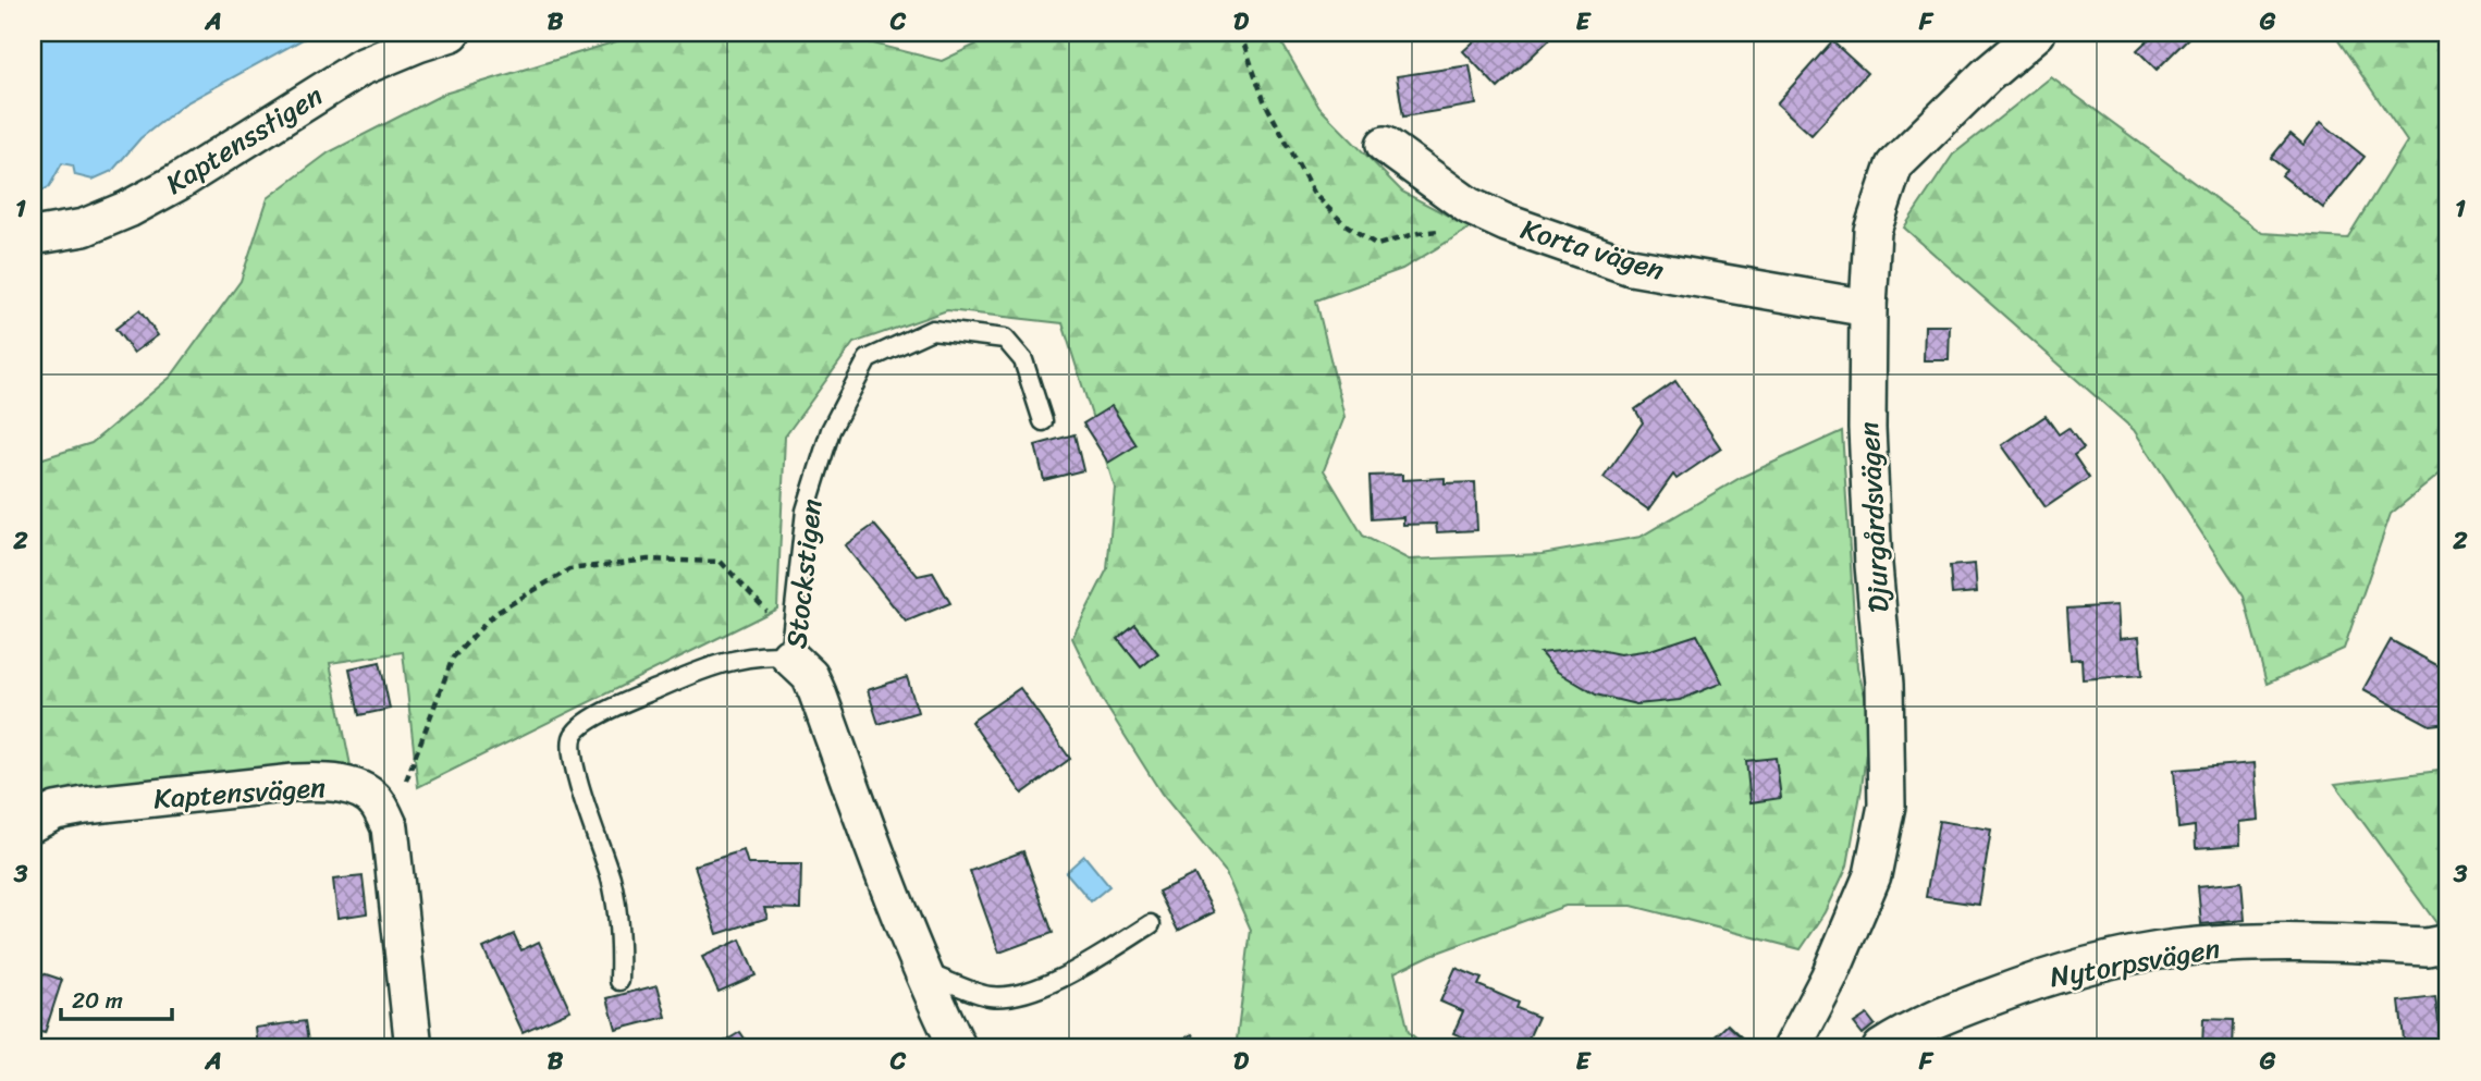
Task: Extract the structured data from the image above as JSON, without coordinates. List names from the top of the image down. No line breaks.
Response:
{"streets":{"street":["Kaptensstigen","Korta vägen","Djurgårdsvägen","Stockstigen","Kaptensvägen","Nytorpsvägen"]},"crossings":[["Korta vägen","Djurgårdsvägen"]],"scale_bar":"20 m","grid":{"columns":["A","B","C","D","E","F","G"],"rows":["1","2","3"]}}
